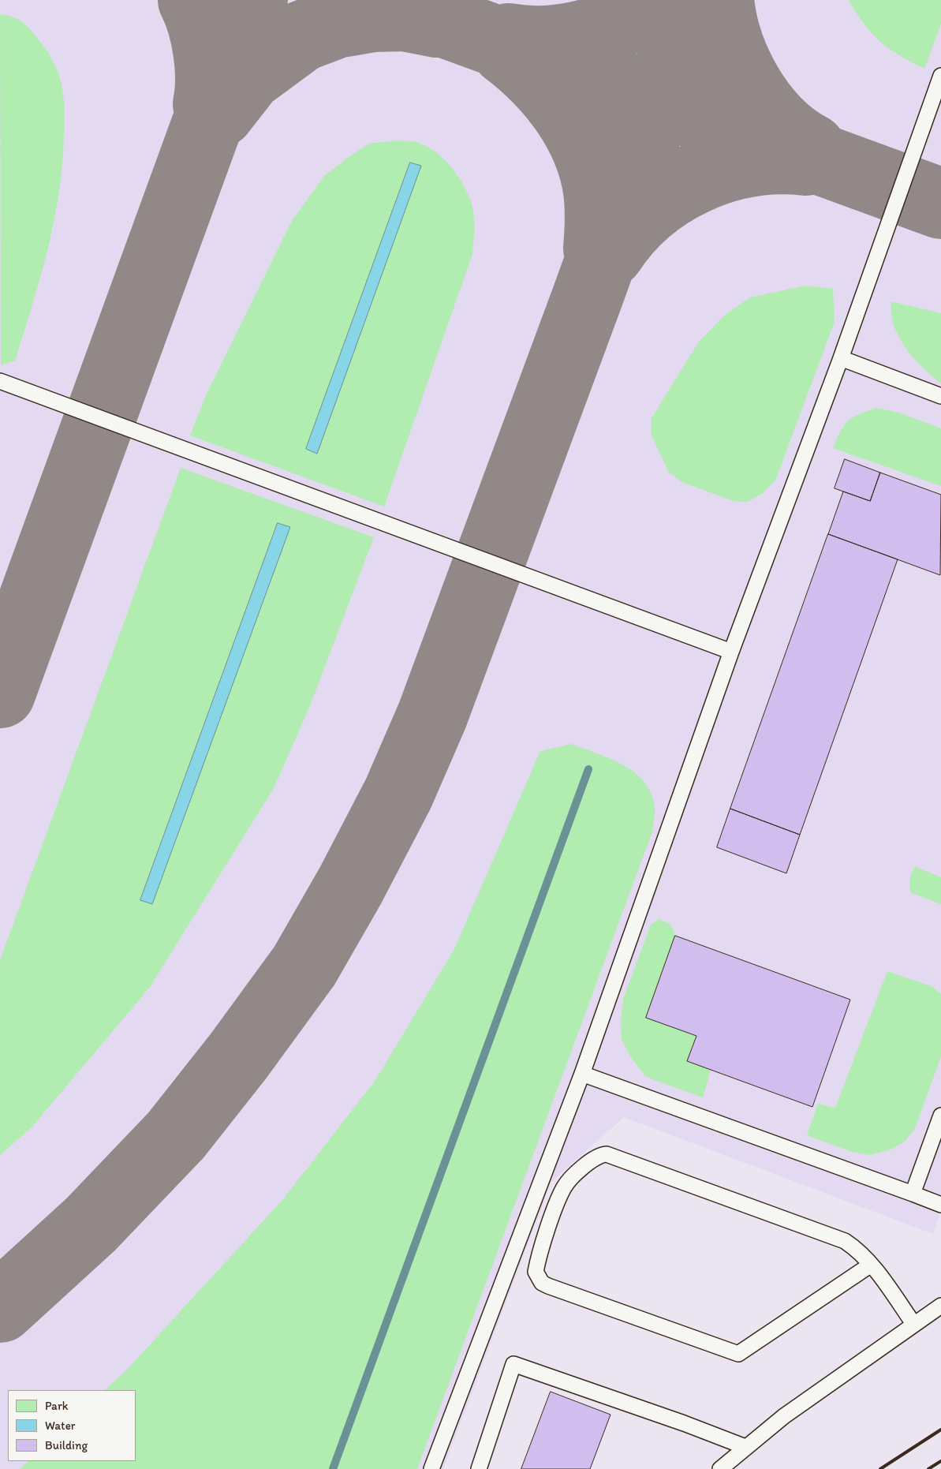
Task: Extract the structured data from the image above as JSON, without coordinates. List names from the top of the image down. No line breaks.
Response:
{"legend":["Park","Water","Building"]}
